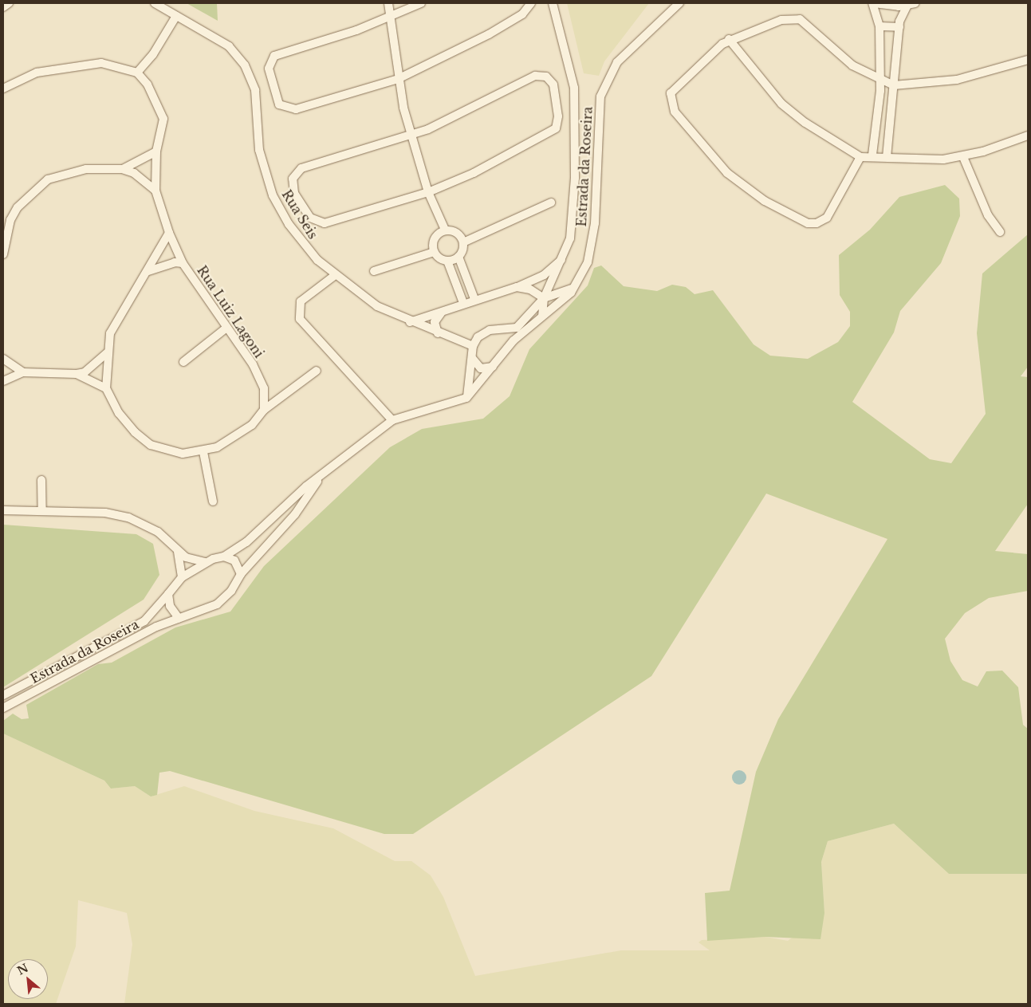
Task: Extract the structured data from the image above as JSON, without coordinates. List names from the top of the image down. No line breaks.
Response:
{"streets":{"street":["Estrada da Roseira","Rua Seis","Rua Luiz Lagoni"]},"north":"top left"}
